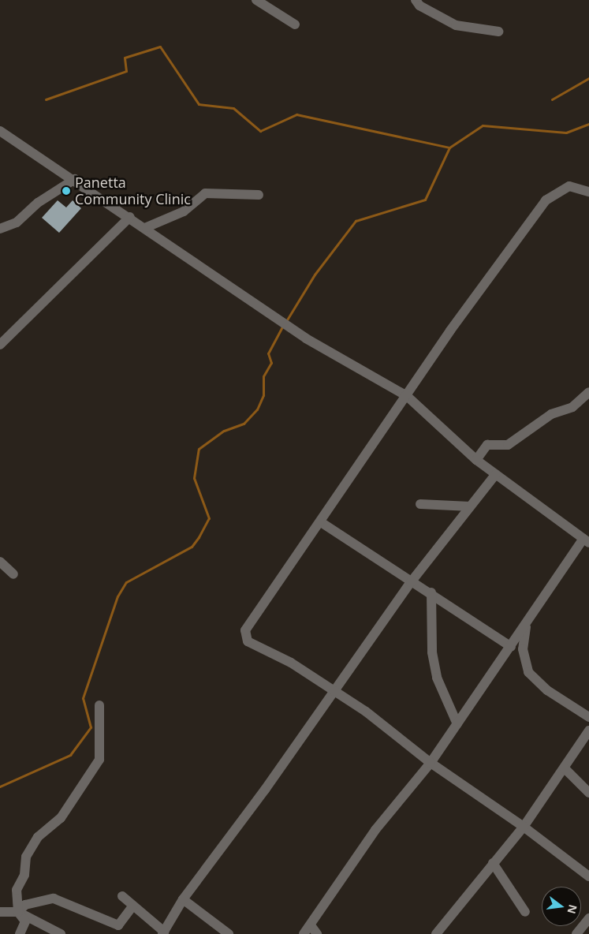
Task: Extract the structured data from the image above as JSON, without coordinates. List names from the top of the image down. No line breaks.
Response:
{"places":["Panetta Community Clinic"],"north":"right"}
